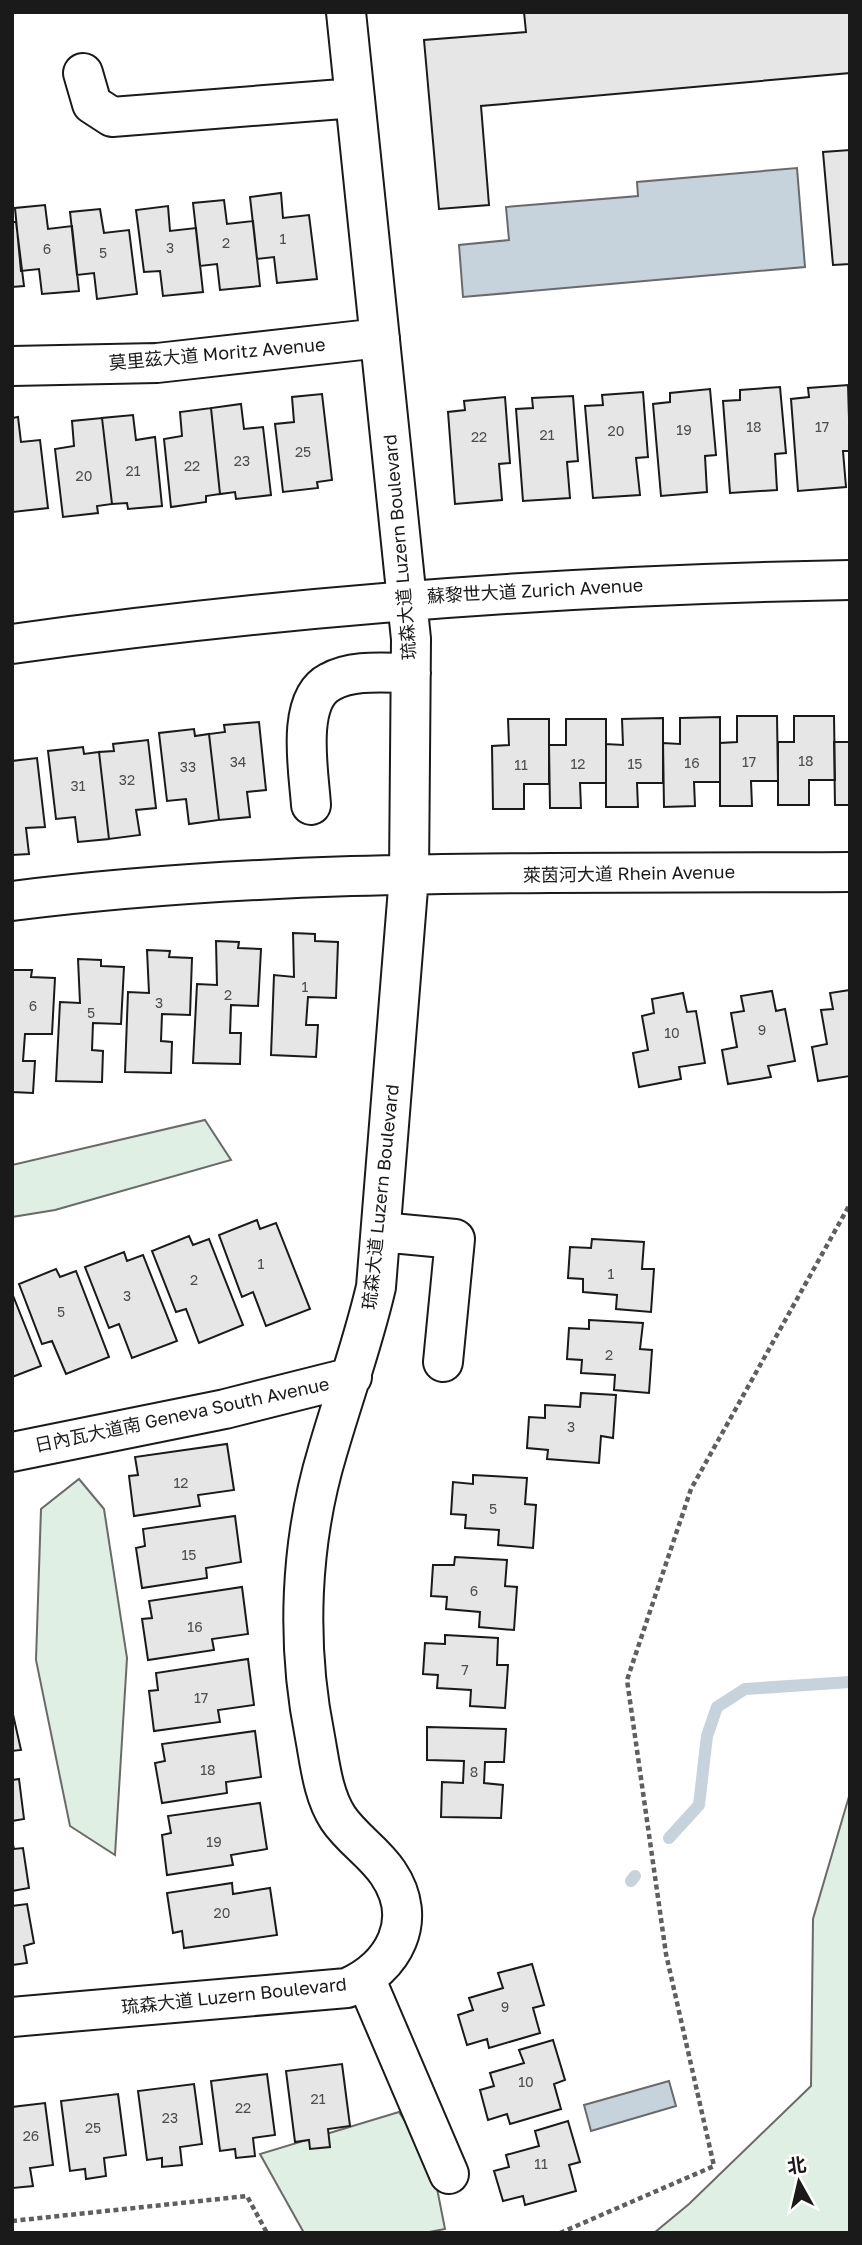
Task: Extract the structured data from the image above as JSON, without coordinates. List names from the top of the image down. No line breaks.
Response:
{"streets":{"lane":["莫里茲大道 Moritz Avenue","琉森大道 Luzern Boulevard","蘇黎世大道 Zurich Avenue","萊茵河大道 Rhein Avenue","日內瓦大道南 Geneva South Avenue"]},"crossings":[["莫里茲大道 Moritz Avenue","琉森大道 Luzern Boulevard"],["琉森大道 Luzern Boulevard","蘇黎世大道 Zurich Avenue"],["琉森大道 Luzern Boulevard","萊茵河大道 Rhein Avenue"],["琉森大道 Luzern Boulevard","日內瓦大道南 Geneva South Avenue"]],"house_numbers":["1","2","3","6","5","18","17","19","20","21","22","25","23","22","21","20","18","34","17","16","12","15","11","33","32","31","1","2","3","6","5","9","10","1","1","2","3","5","2","3","12","5","15","6","16","7","17","18","8","19","20","9","10","21","22","23","25","26","11"],"north":"top"}
